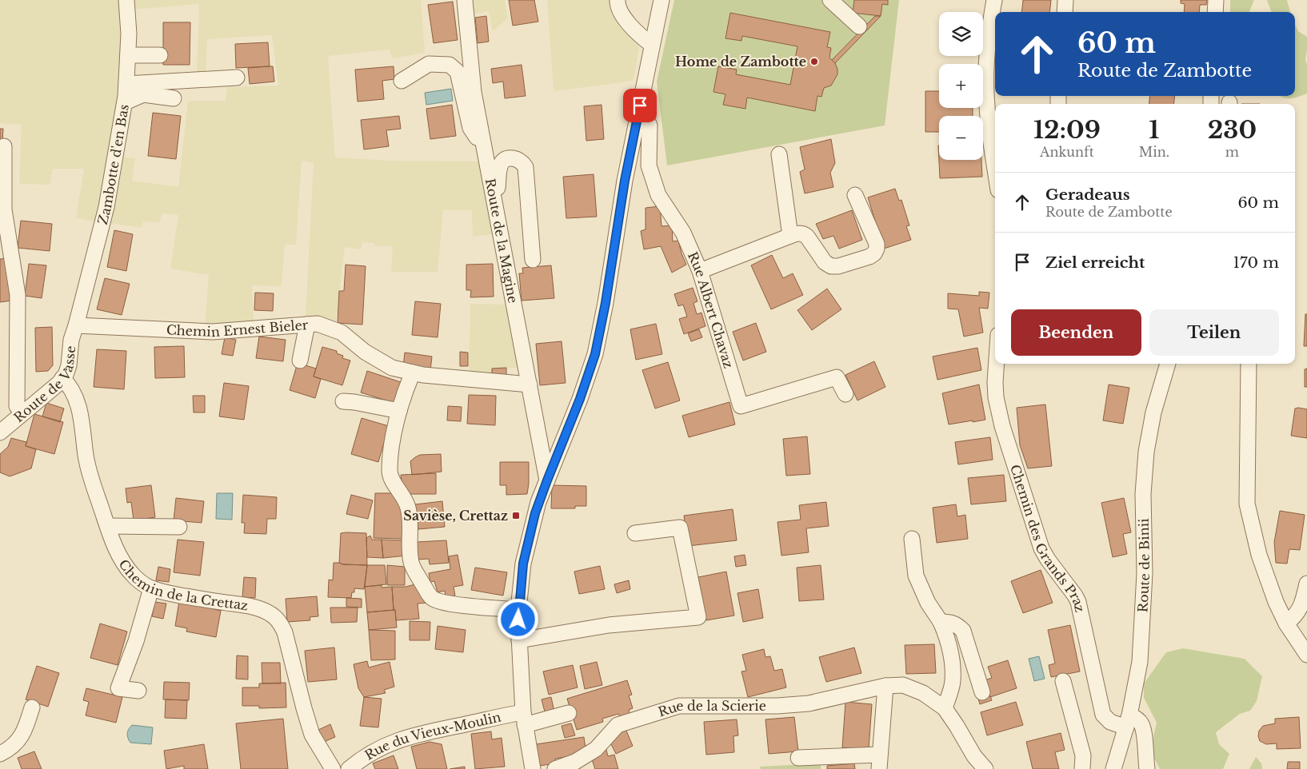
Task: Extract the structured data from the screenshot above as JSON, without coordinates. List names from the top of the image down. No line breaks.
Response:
{"streets":{"street":["Zambotte d'en Bas","Route de la Magine","Rue Albert Chavaz","Chemin Ernest Bieler","Route de Vasse","Chemin des Grands Praz","Route de Binii","Chemin de la Crettaz","Rue de la Scierie","Rue du Vieux-Moulin"]},"crossings":[["Zambotte d'en Bas","Chemin Ernest Bieler"],["Zambotte d'en Bas","Route de Vasse"],["Route de la Magine","Chemin Ernest Bieler"],["Chemin Ernest Bieler","Route de Vasse"],["Route de Vasse","Chemin de la Crettaz"],["Chemin des Grands Praz","Route de Binii"]],"places":{"other":["Home de Zambotte"],"transit":["Savièse, Crettaz"]},"page":{"map_buttons":["+","−"],"turn":["60 m","Route de Zambotte"],"eta":["12:09","Ankunft","1","Min.","230","m"],"list":[{"name":"Geradeaus","note":"Route de Zambotte","value":"60 m"},{"name":"Ziel erreicht","value":"170 m"}],"buttons":["Beenden","Teilen"]}}
